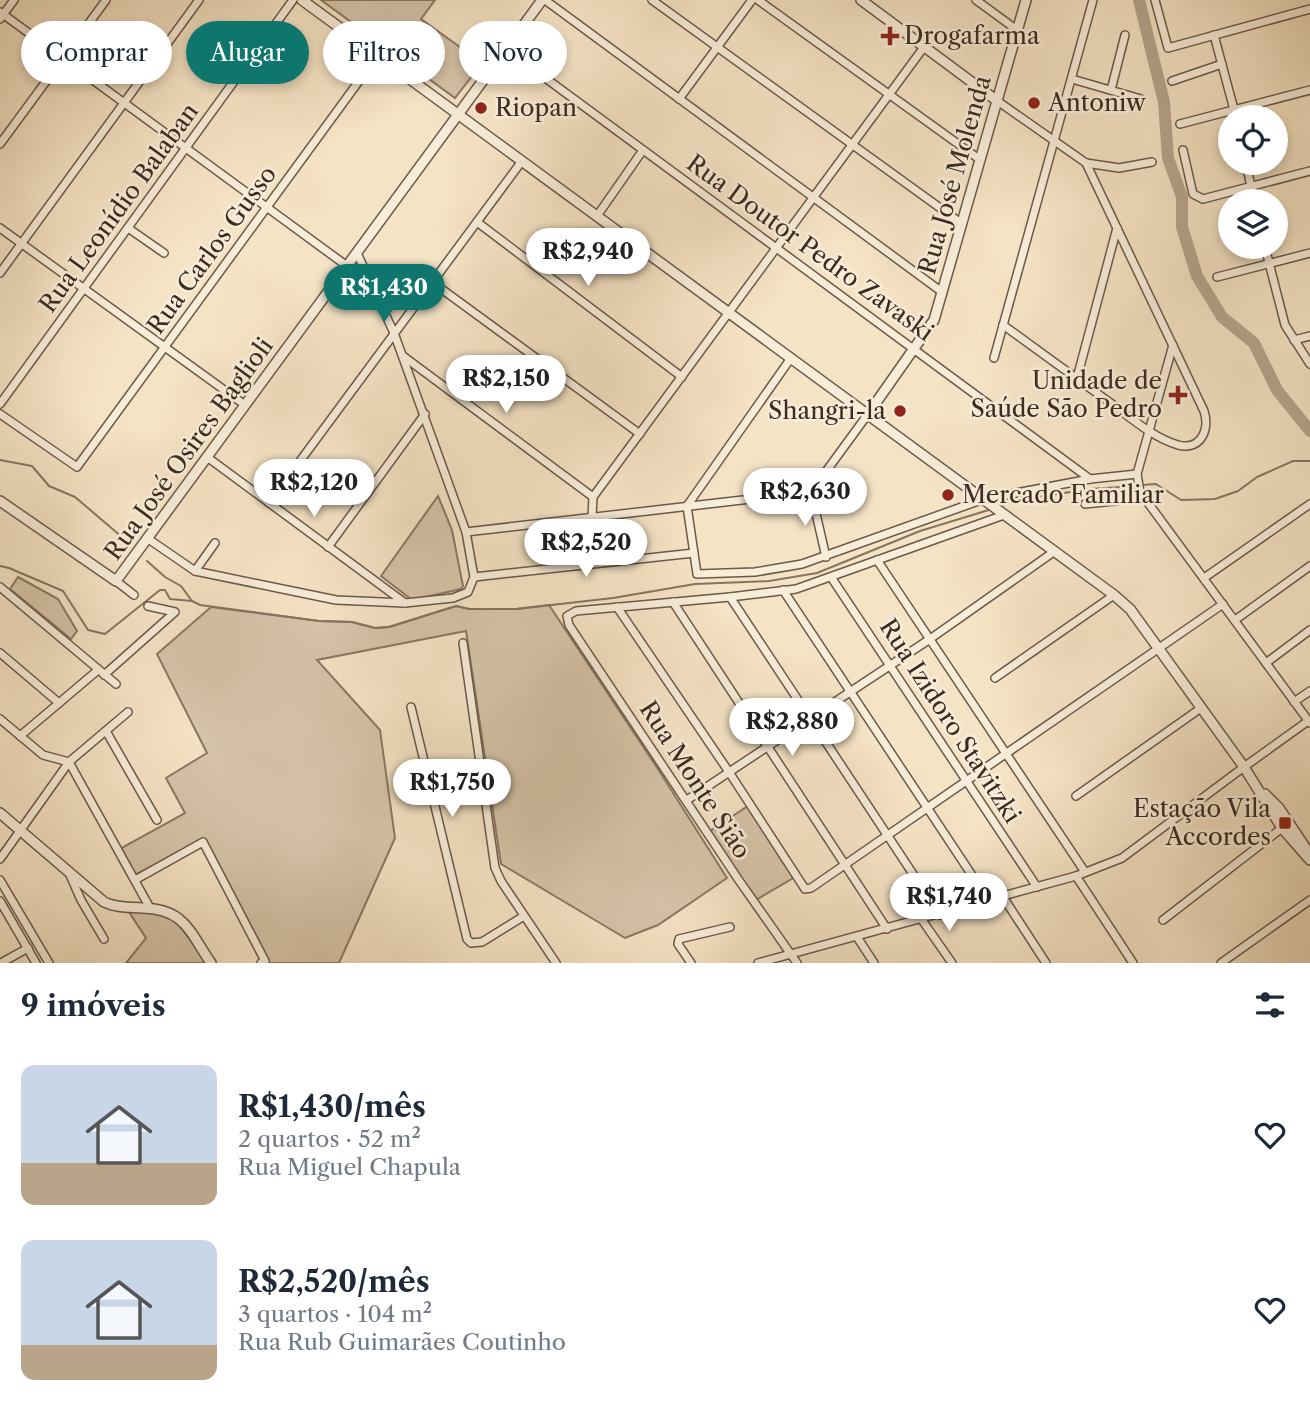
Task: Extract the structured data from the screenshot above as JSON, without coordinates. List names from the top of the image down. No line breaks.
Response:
{"streets":{"street":["Rua José Molenda","Rua Leonídio Balaban","Rua Doutor Pedro Zavaski","Rua Carlos Gusso","Rua José Osires Baglioli","Rua Izidoro Stavitzki","Rua Monte Sião"]},"crossings":[["Rua José Molenda","Rua Doutor Pedro Zavaski"]],"places":{"health":["Drogafarma","Unidade de Saúde São Pedro"],"other":["Antoniw","Riopan","Shangri-la","Mercado Familiar"],"transit":["Estação Vila Accordes"]},"page":{"chip":["Comprar","Alugar","Filtros","Novo"],"price":["R$2,940","R$1,430","R$2,150","R$2,120","R$2,630","R$2,520","R$2,880","R$1,750","R$1,740"],"heading":"9 imóveis","list":[{"name":"R$1,430/mês","note":"2 quartos · 52 m² · Rua Miguel Chapula"},{"name":"R$2,520/mês","note":"3 quartos · 104 m² · Rua Rub Guimarães Coutinho"}]}}
